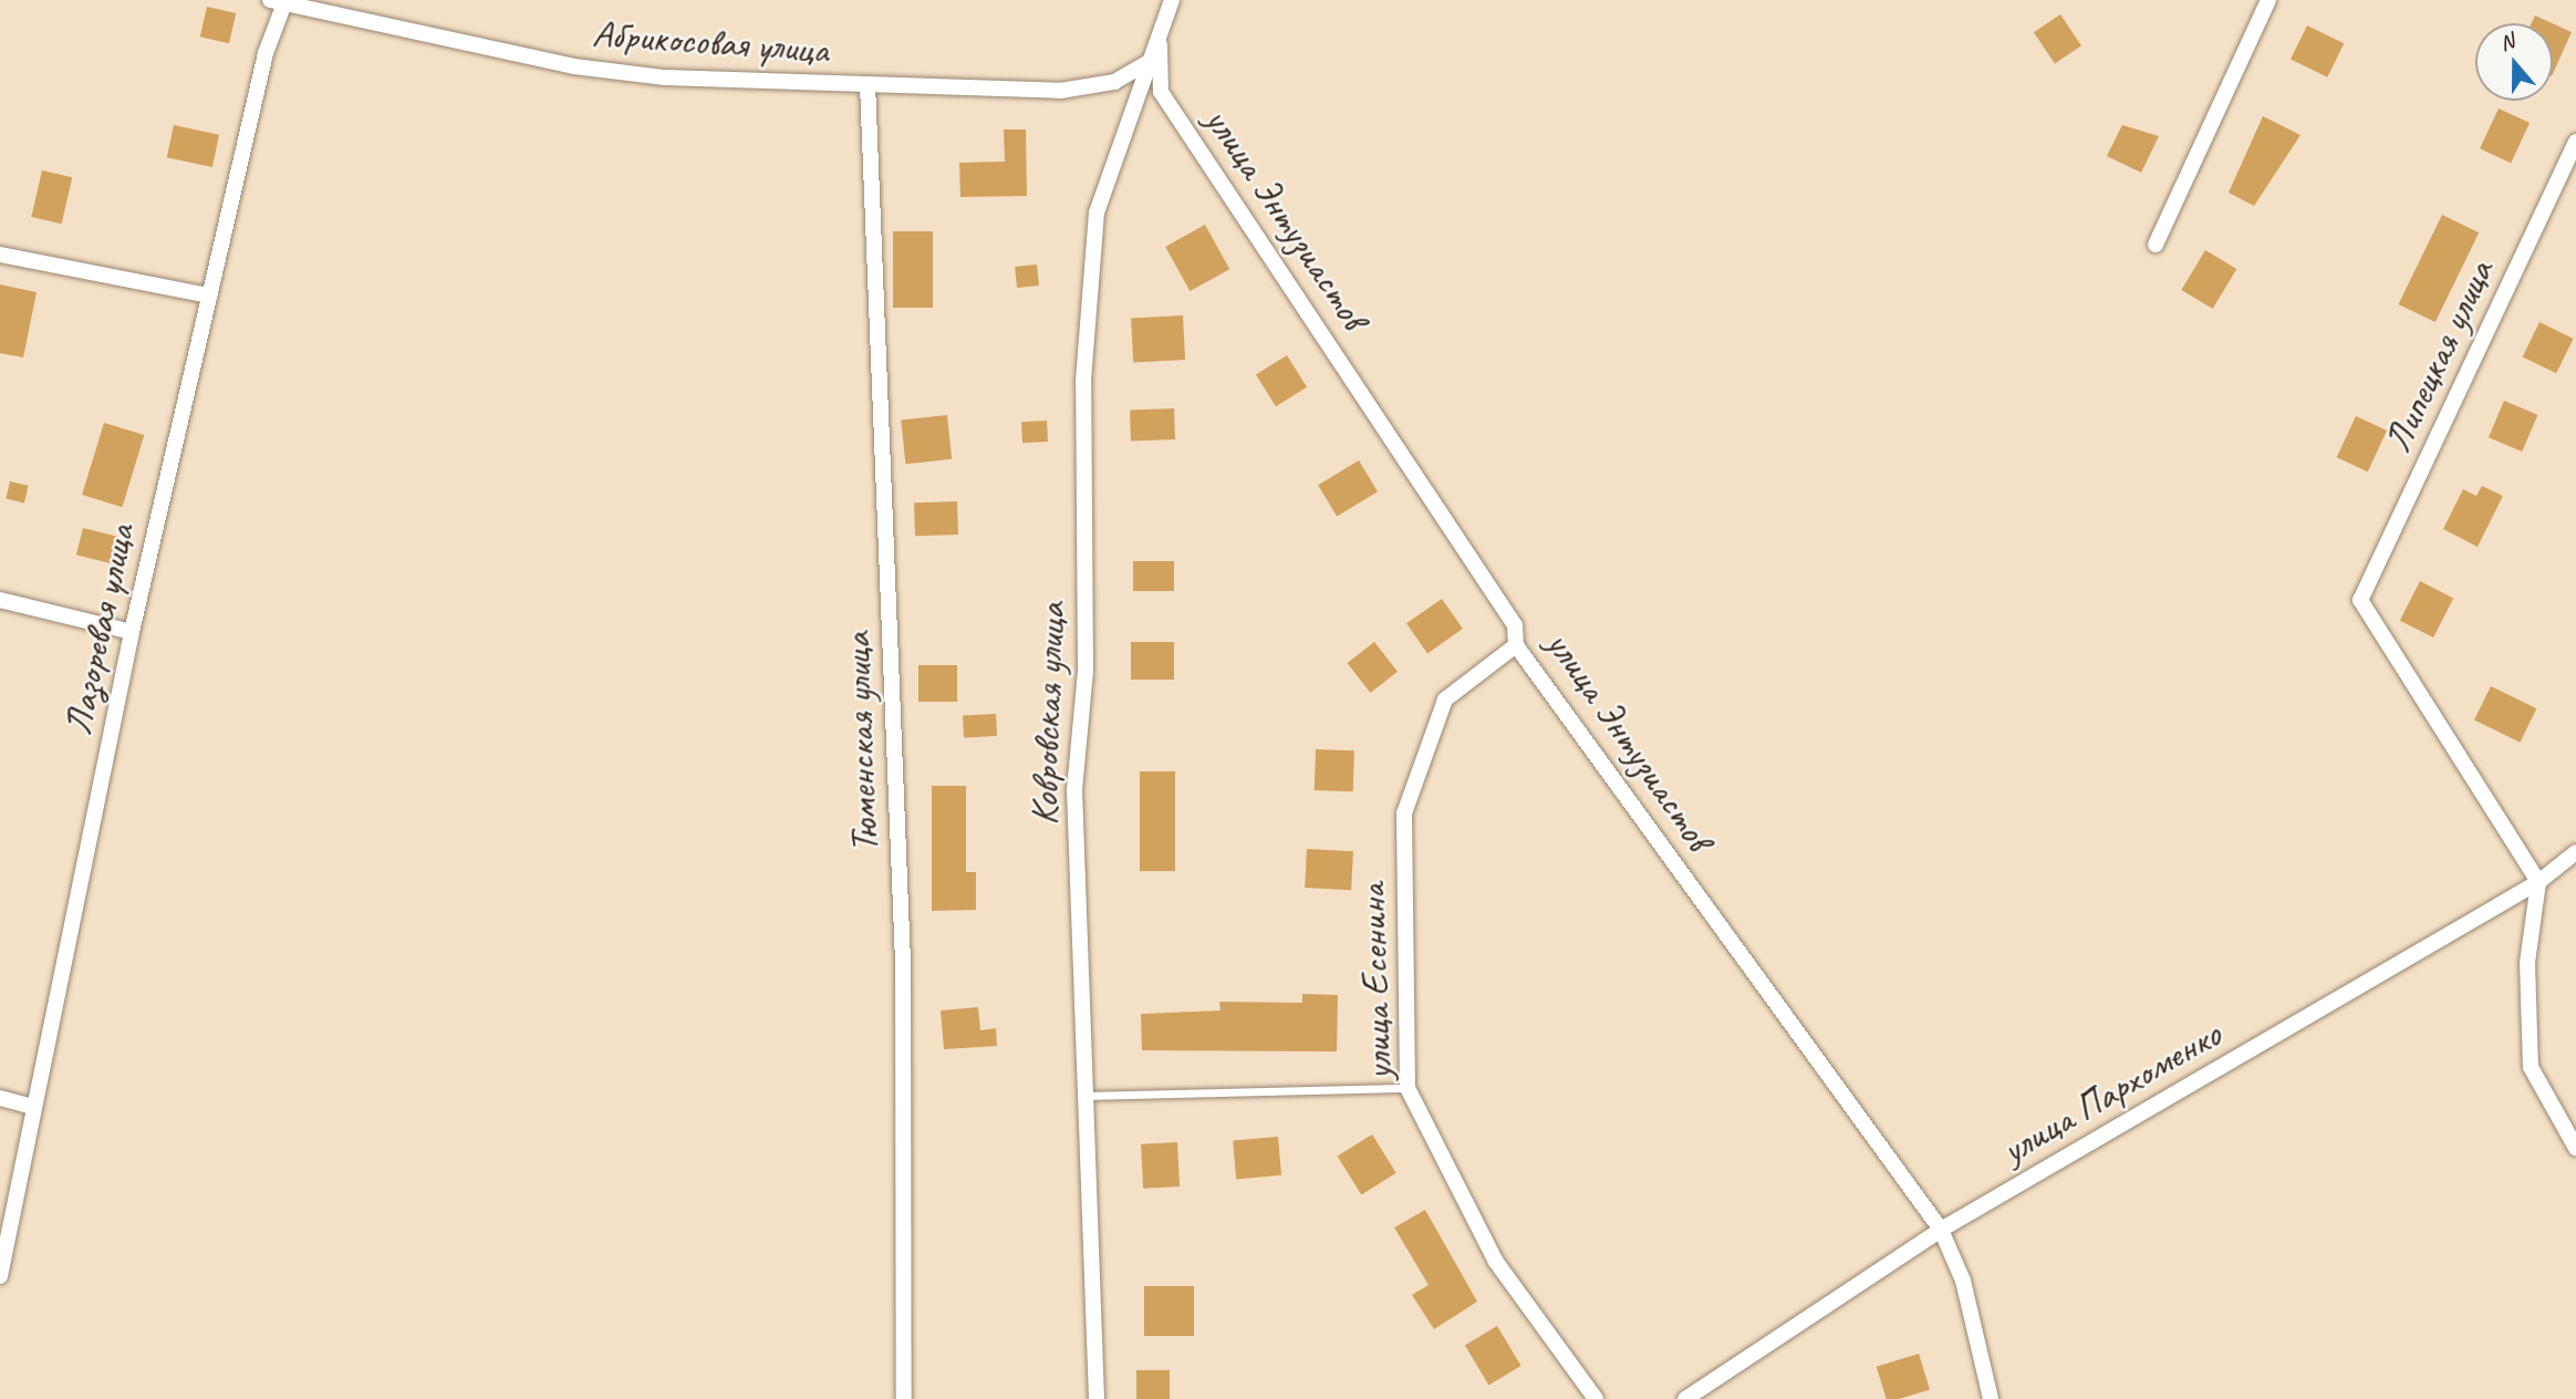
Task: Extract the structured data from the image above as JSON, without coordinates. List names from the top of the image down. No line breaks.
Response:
{"streets":{"street":["Абрикосовая улица","улица Энтузиастов","Липецкая улица","Лазоревая улица","Ковровская улица","Тюменская улица","улица Есенина","улица Пархоменко"]},"crossings":[["Абрикосовая улица","Лазоревая улица"],["Абрикосовая улица","Ковровская улица"],["Абрикосовая улица","Тюменская улица"],["улица Энтузиастов","Ковровская улица"],["улица Энтузиастов","улица Есенина"],["улица Энтузиастов","улица Пархоменко"],["Липецкая улица","улица Пархоменко"]],"north":"top"}
